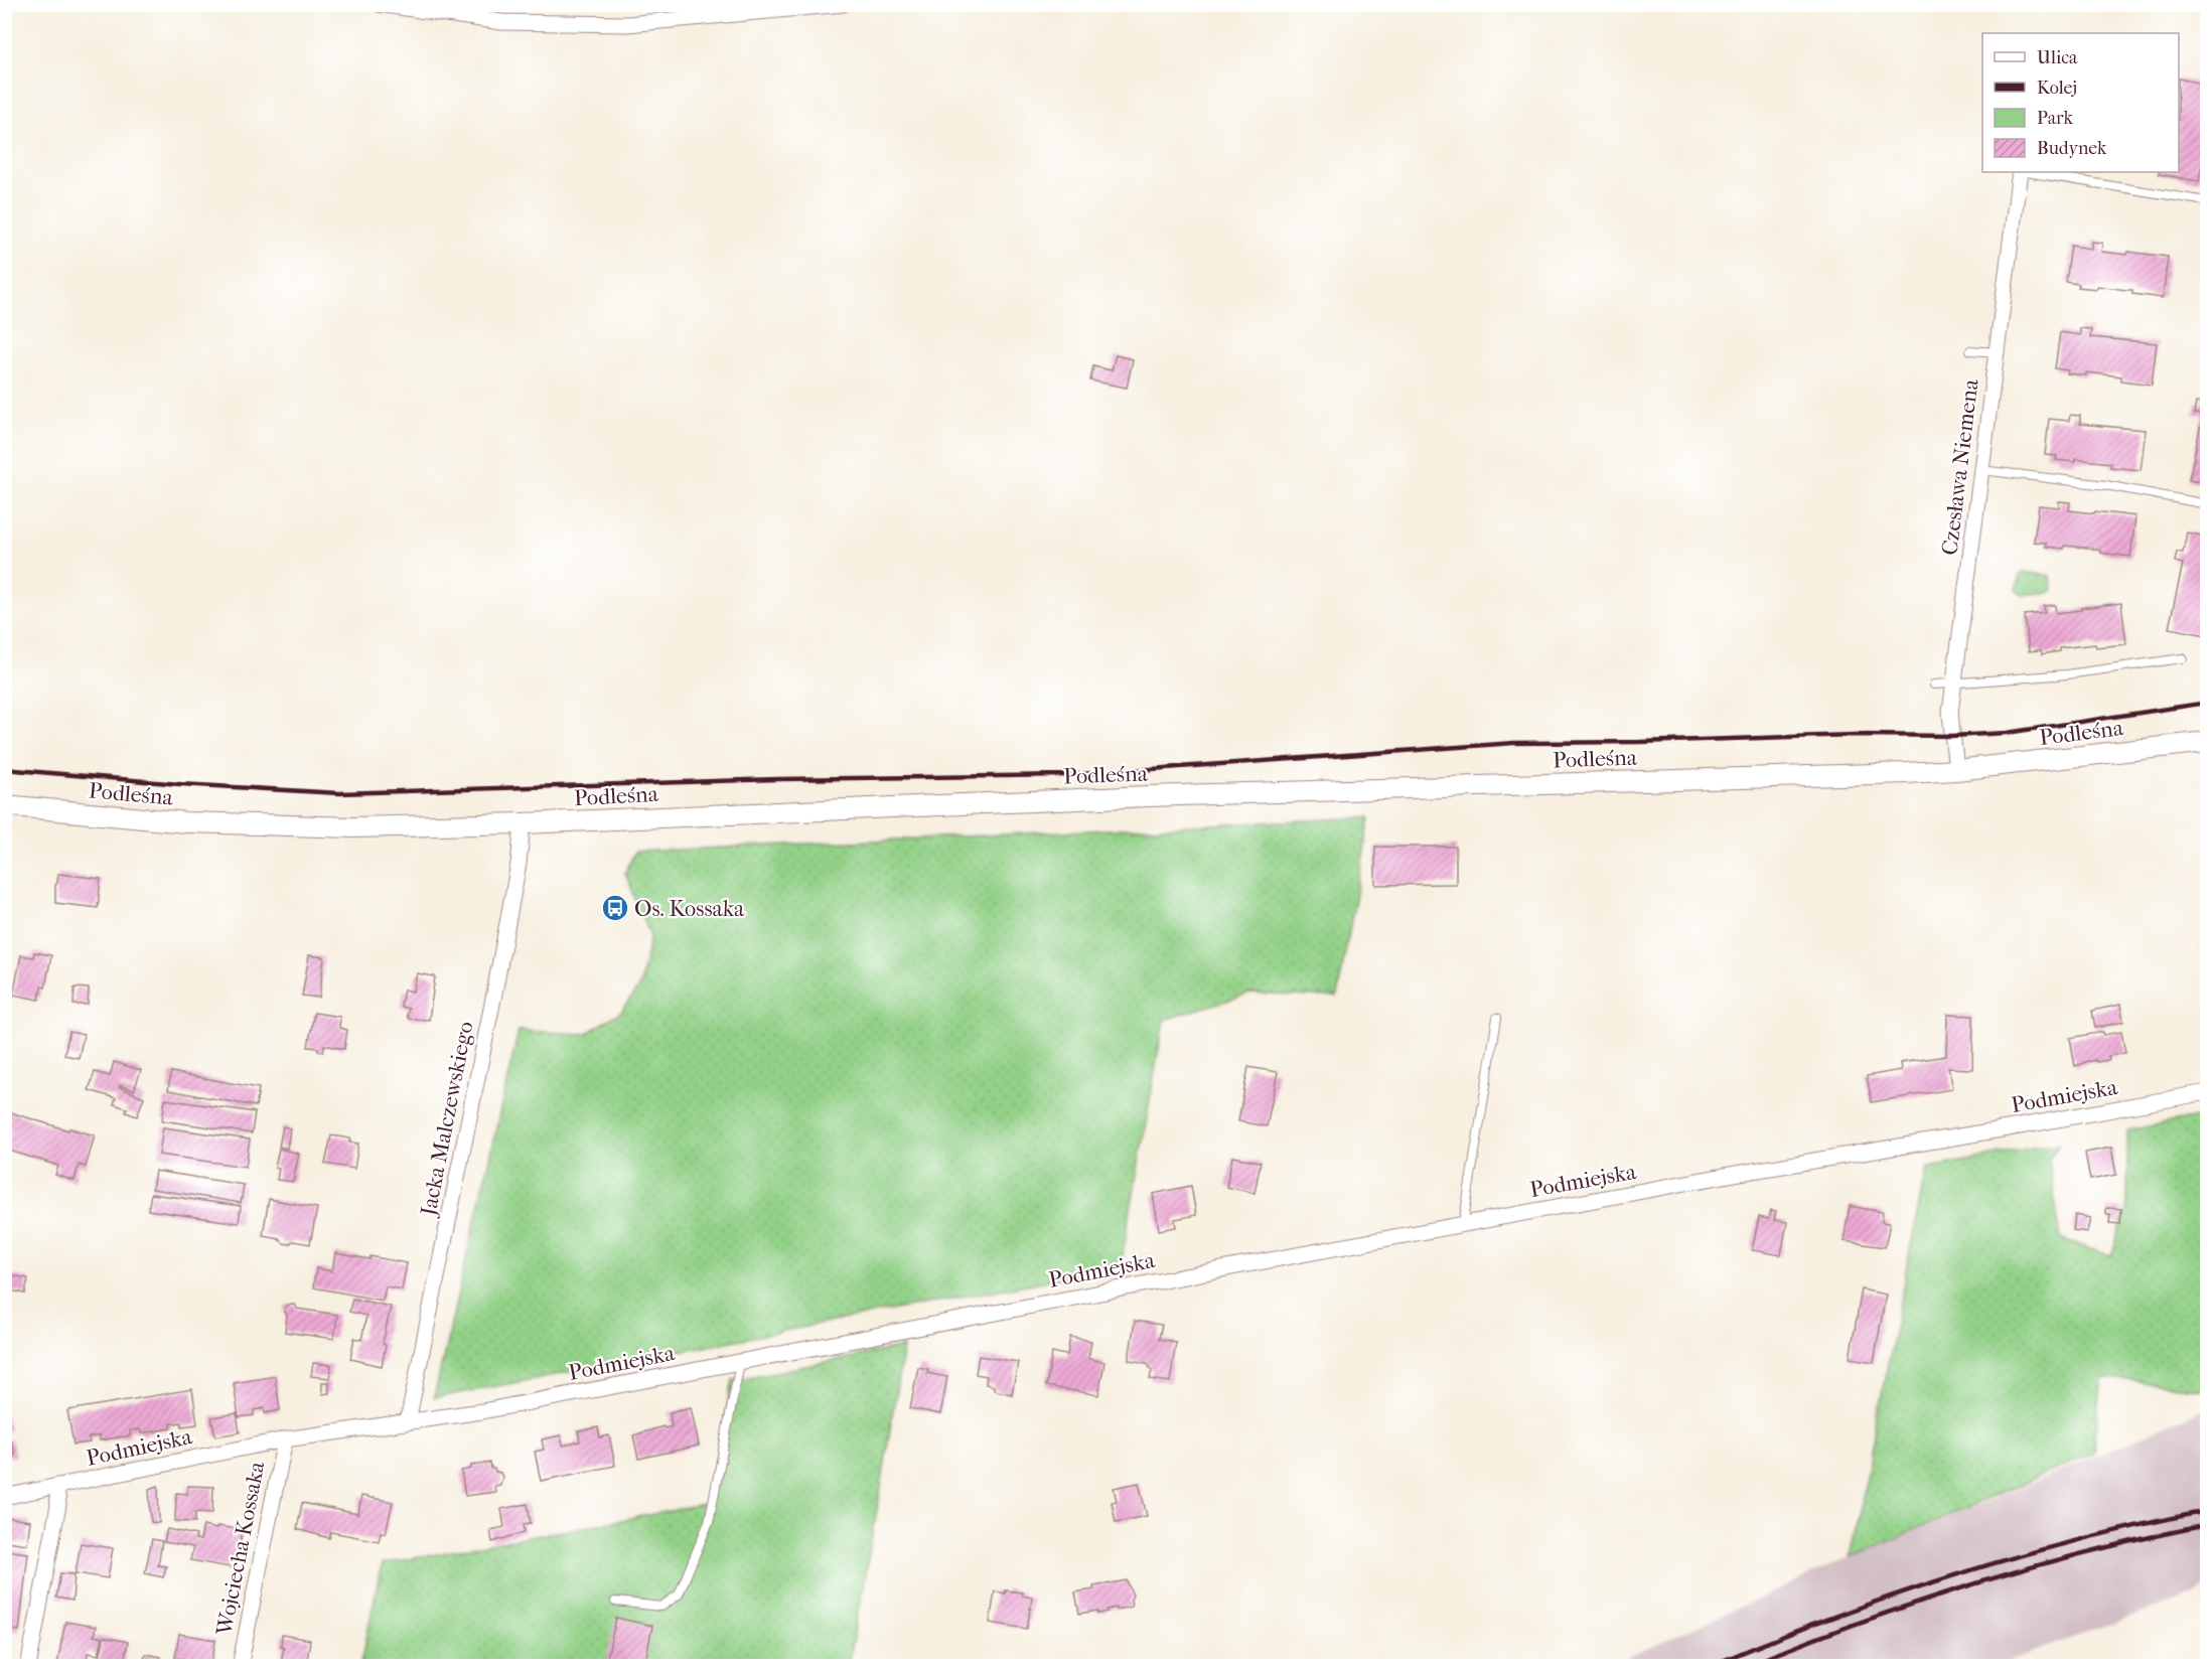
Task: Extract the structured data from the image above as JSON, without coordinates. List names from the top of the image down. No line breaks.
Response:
{"streets":{"street":["Czesława Niemena","Podleśna","Podmiejska","Jacka Malczewskiego","Wojciecha Kossaka"]},"crossings":[["Czesława Niemena","Podleśna"],["Podleśna","Jacka Malczewskiego"],["Podmiejska","Jacka Malczewskiego"],["Podmiejska","Wojciecha Kossaka"]],"places":{"bus stop":["Os. Kossaka"]},"legend":["Ulica","Kolej","Park","Budynek"]}
